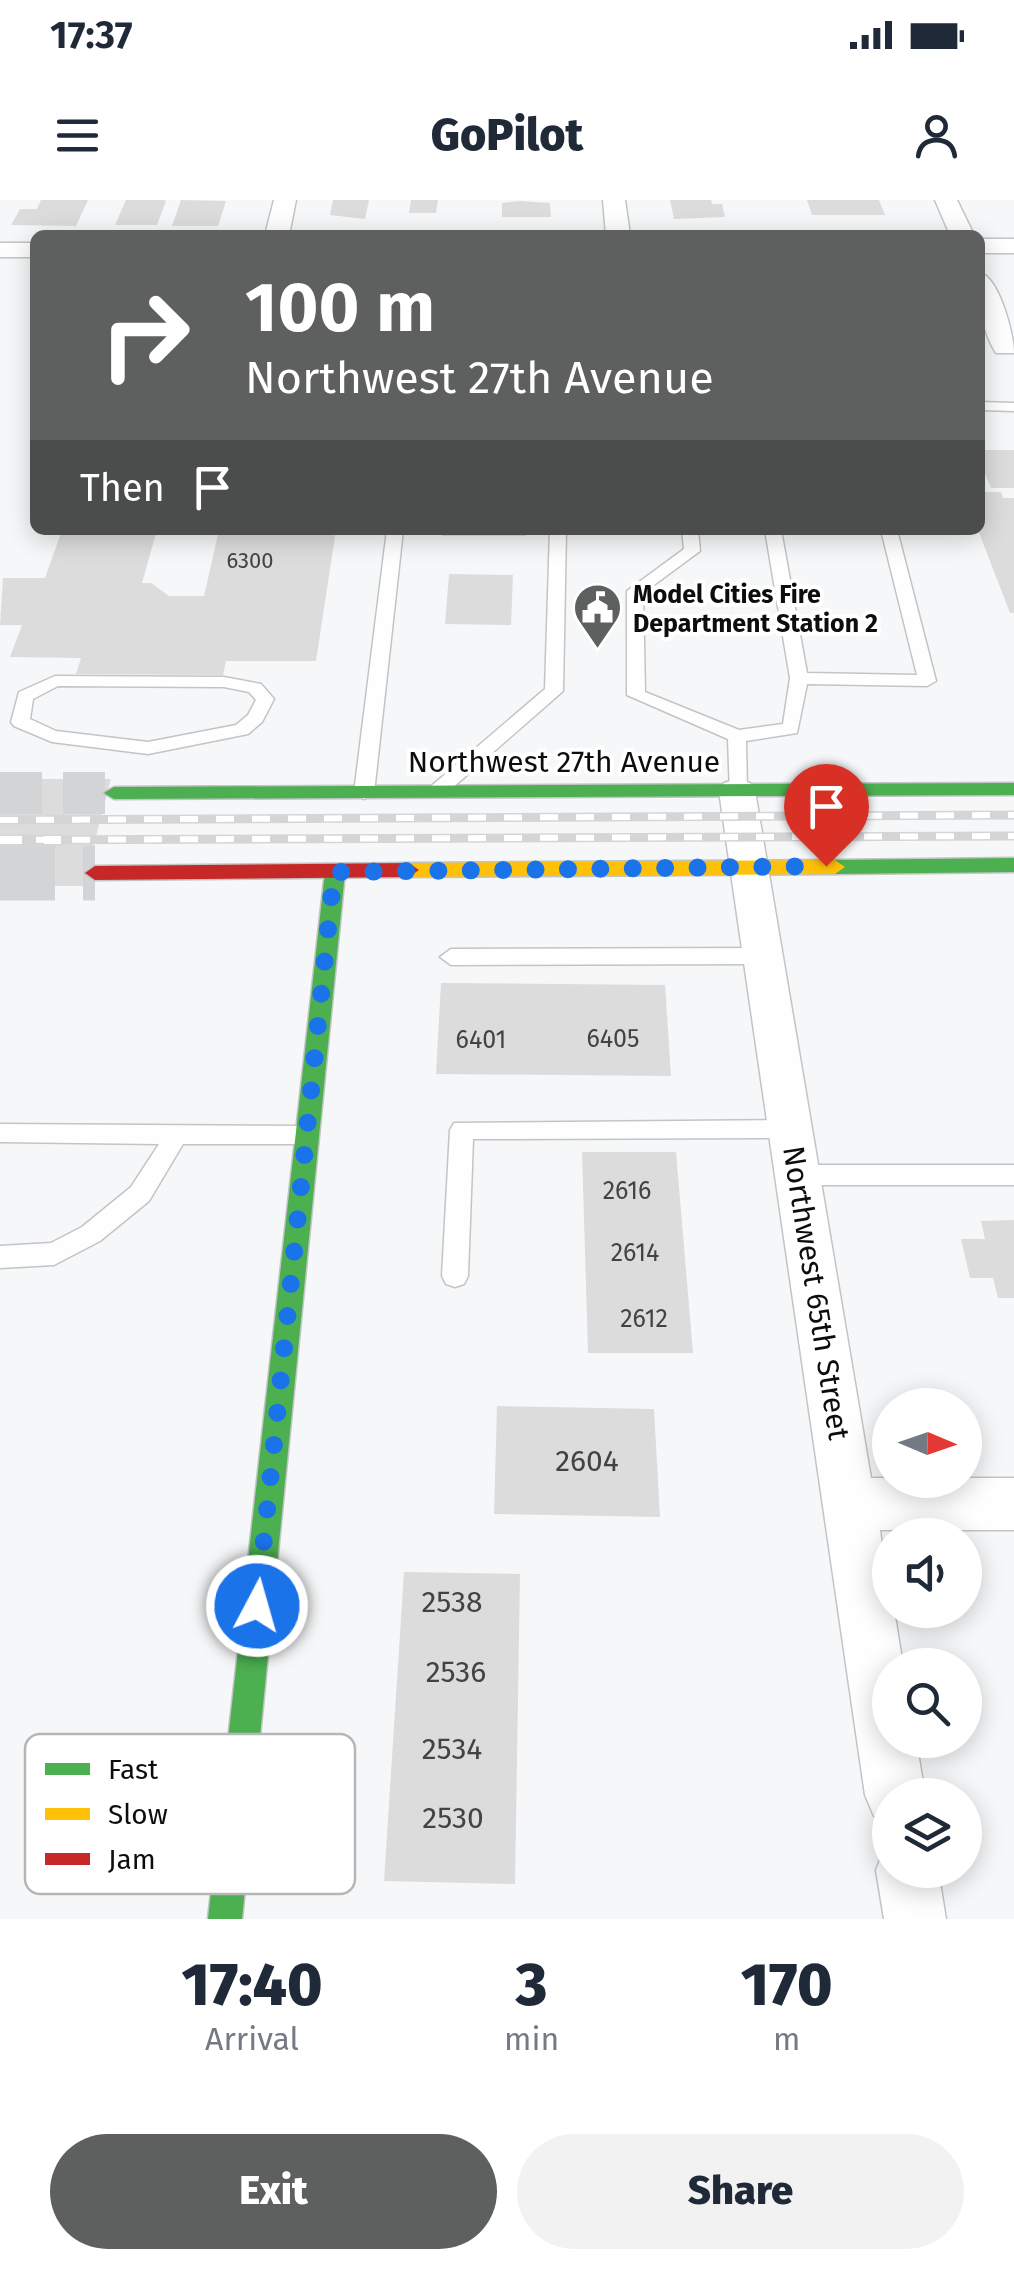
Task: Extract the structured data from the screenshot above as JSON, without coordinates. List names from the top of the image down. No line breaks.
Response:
{"streets":{"main road":["Northwest 27th Avenue"],"street":["Northwest 65th Street"]},"crossings":[["Northwest 27th Avenue","Northwest 65th Street"]],"places":{"public building":["Model Cities Fire Department Station 2"]},"house_numbers":["6300","6405","6401","2616","2614","2612","2604","2538","2536","2534","2530"],"legend":["Fast","Slow","Jam"],"north":"right","page":{"status":"17:37","header":"GoPilot","turn":["100 m","Northwest 27th Avenue"],"then":"Then","eta":["17:40","Arrival","3","min","170","m"],"buttons":["Exit","Share"]}}
